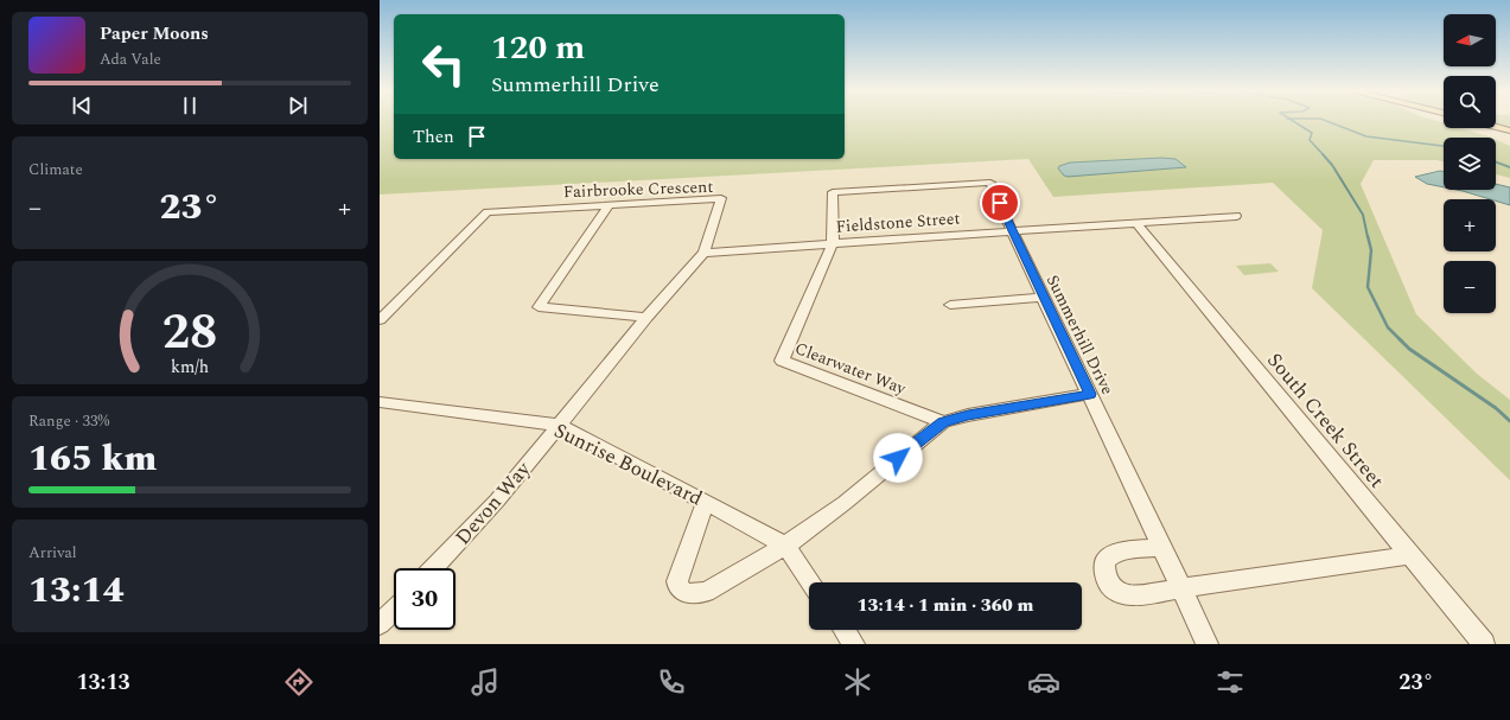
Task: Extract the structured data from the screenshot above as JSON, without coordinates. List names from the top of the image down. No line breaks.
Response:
{"streets":{"street":["Fairbrooke Crescent","Fieldstone Street","Summerhill Drive","Clearwater Way","South Creek Street","Sunrise Boulevard","Devon Way"]},"crossings":[["Fairbrooke Crescent","Fieldstone Street"],["Fairbrooke Crescent","Sunrise Boulevard"],["Fairbrooke Crescent","Devon Way"],["Fieldstone Street","Summerhill Drive"],["Fieldstone Street","Clearwater Way"],["Fieldstone Street","South Creek Street"],["Summerhill Drive","Clearwater Way"],["Sunrise Boulevard","Devon Way"]],"north":"left","page":{"map_buttons":["+","−"],"turn":["120 m","Summerhill Drive"],"song":["Paper Moons","Ada Vale"],"then":"Then","tile":["Climate",["Range · 33%","165 km"],["Arrival","13:14"]],"heat":["−","23°","+"],"limit":"30","trip":"13:14 · 1 min · 360 m","tabs":["13:13","23°"],"gauge":["28","km/h"]}}
